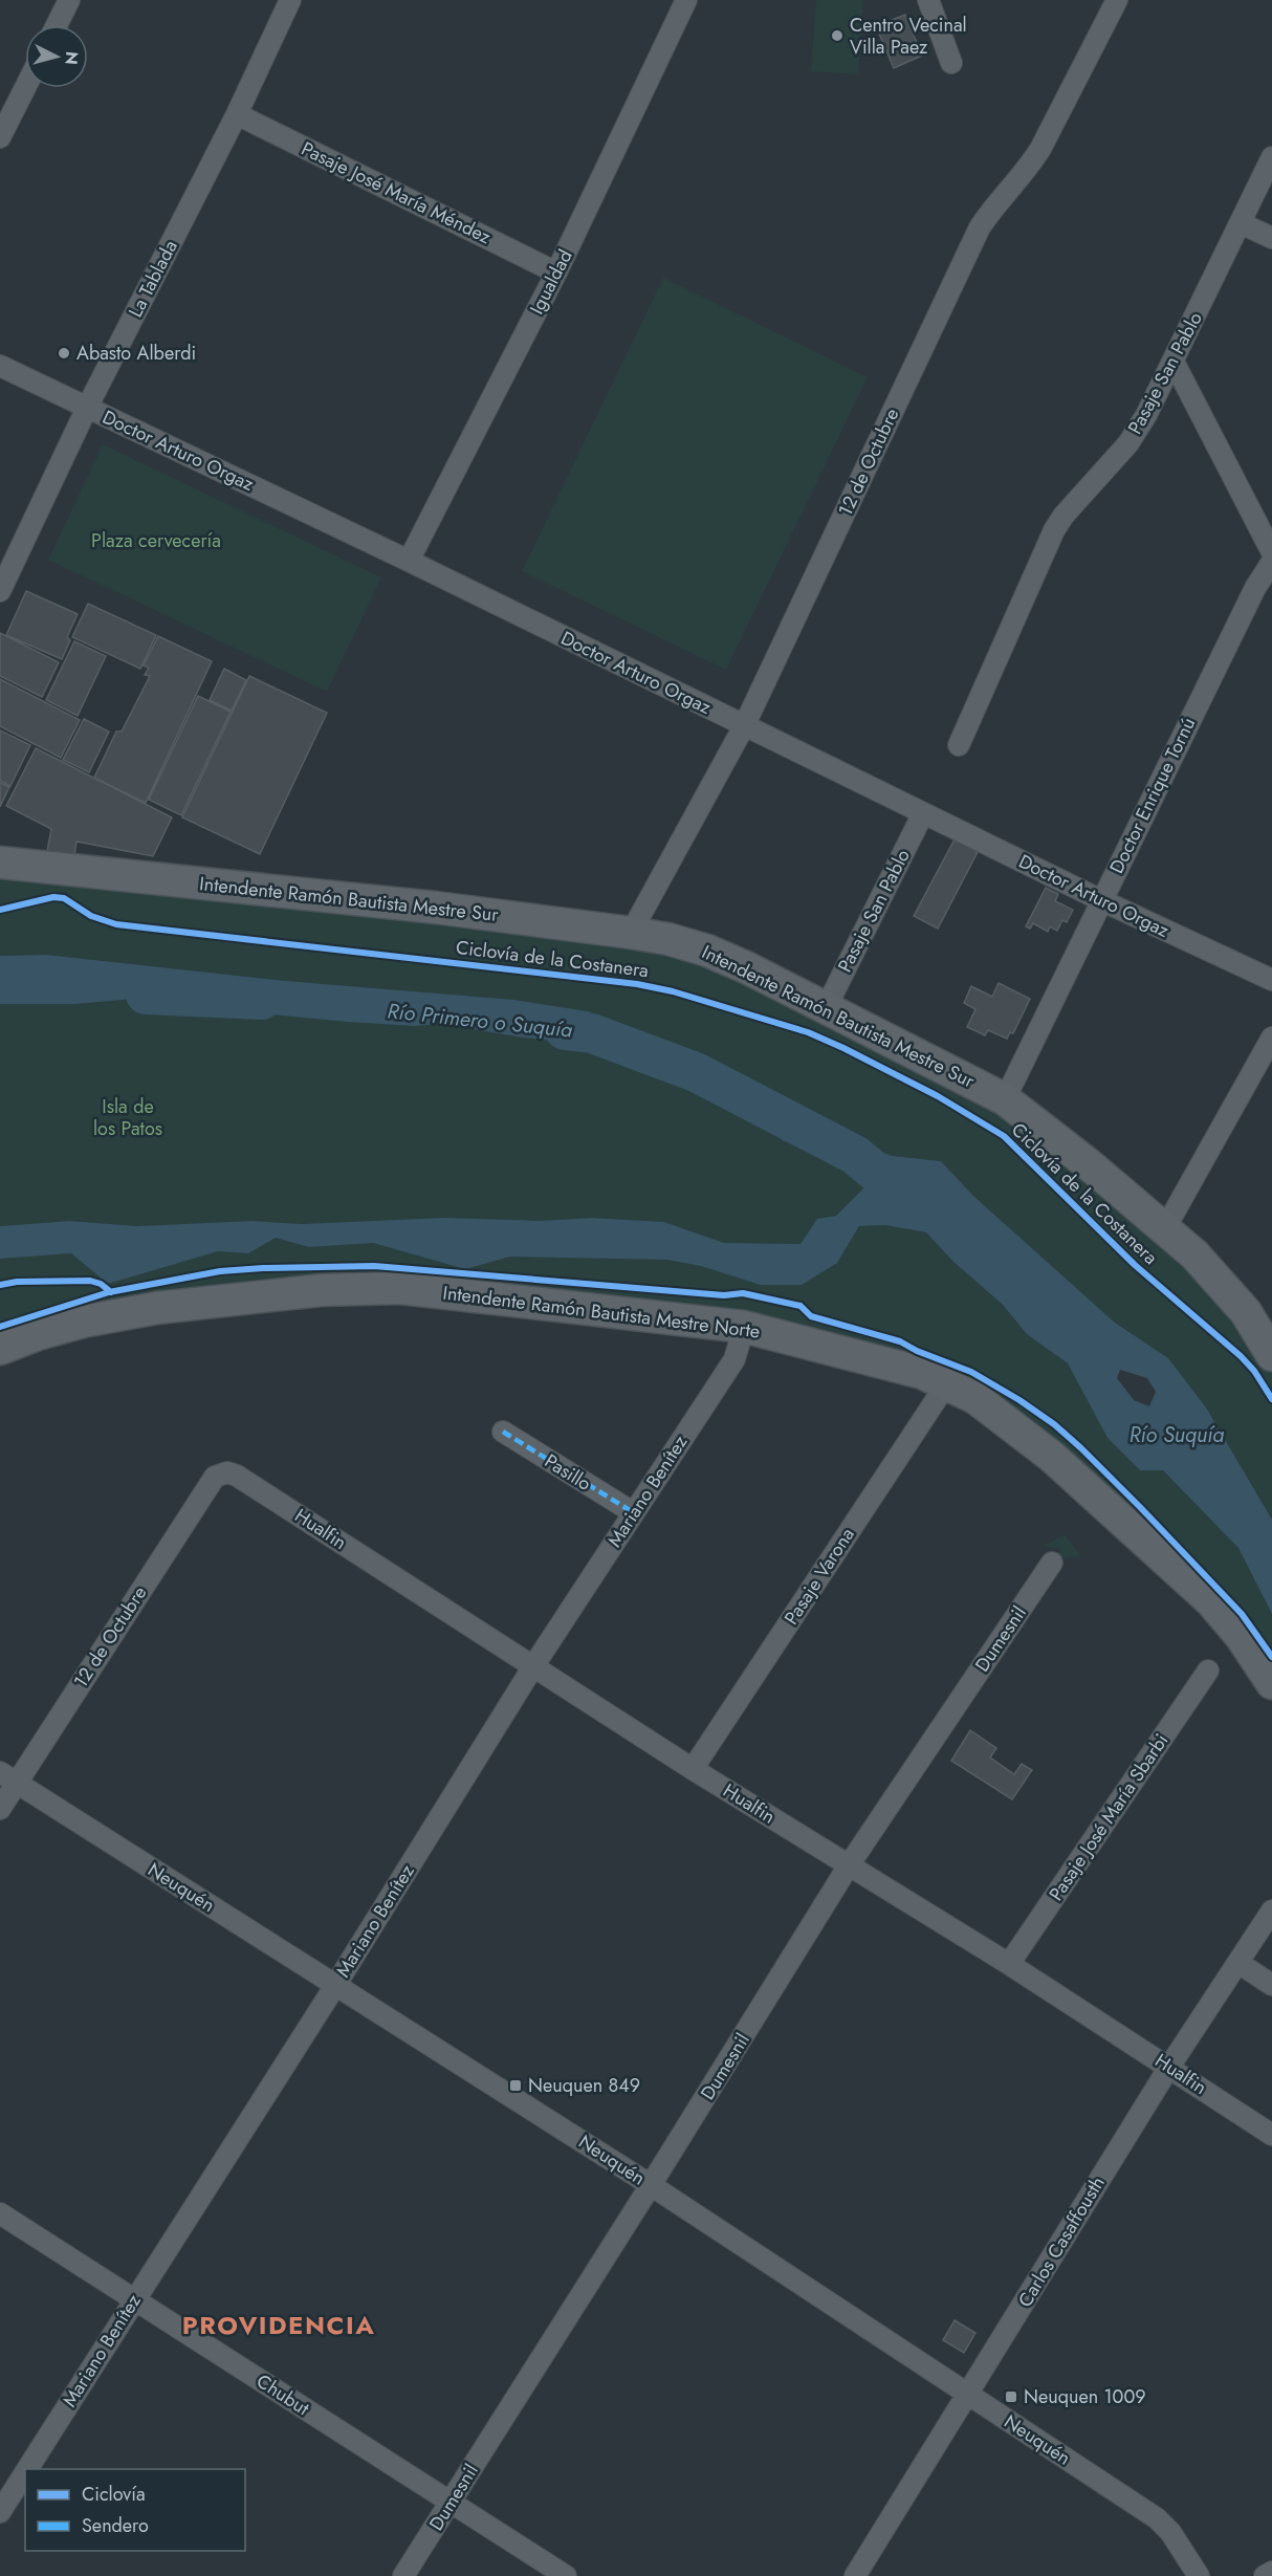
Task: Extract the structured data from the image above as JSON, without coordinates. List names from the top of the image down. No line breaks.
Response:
{"streets":{"main road":["Intendente Ramón Bautista Mestre Sur","Intendente Ramón Bautista Mestre Norte"],"street":["Pasaje José María Méndez","La Tablada","Igualdad","Pasaje San Pablo","Doctor Arturo Orgaz","12 de Octubre","Doctor Enrique Tornú","Pasillo","Mariano Benítez","Hualfin","Pasaje Varona","Dumesnil","Pasaje José María Sbarbi","Neuquén","Carlos Casaffousth","Chubut"],"cycle path":["Ciclovía de la Costanera"]},"crossings":[["Pasaje José María Méndez","La Tablada"],["Pasaje José María Méndez","Igualdad"],["La Tablada","Doctor Arturo Orgaz"],["Igualdad","Doctor Arturo Orgaz"],["Pasaje San Pablo","Doctor Arturo Orgaz"],["Pasaje San Pablo","Intendente Ramón Bautista Mestre Sur"],["Doctor Arturo Orgaz","12 de Octubre"],["Doctor Arturo Orgaz","Doctor Enrique Tornú"],["12 de Octubre","Intendente Ramón Bautista Mestre Sur"],["12 de Octubre","Hualfin"],["12 de Octubre","Neuquén"],["Doctor Enrique Tornú","Intendente Ramón Bautista Mestre Sur"],["Intendente Ramón Bautista Mestre Norte","Mariano Benítez"],["Intendente Ramón Bautista Mestre Norte","Pasaje Varona"],["Pasillo","Mariano Benítez"],["Mariano Benítez","Hualfin"],["Mariano Benítez","Neuquén"],["Mariano Benítez","Chubut"],["Hualfin","Pasaje Varona"],["Hualfin","Dumesnil"],["Hualfin","Pasaje José María Sbarbi"],["Hualfin","Carlos Casaffousth"],["Dumesnil","Neuquén"],["Dumesnil","Chubut"],["Neuquén","Carlos Casaffousth"]],"districts":["PROVIDENCIA"],"water":["Río Primero o Suquía","Río Suquía"],"parks":["Plaza cervecería","Isla de los Patos"],"places":{"other":["Centro Vecinal Villa Paez","Abasto Alberdi"],"transit":["Neuquen 849","Neuquen 1009"]},"legend":["Ciclovía","Sendero"],"north":"right"}
